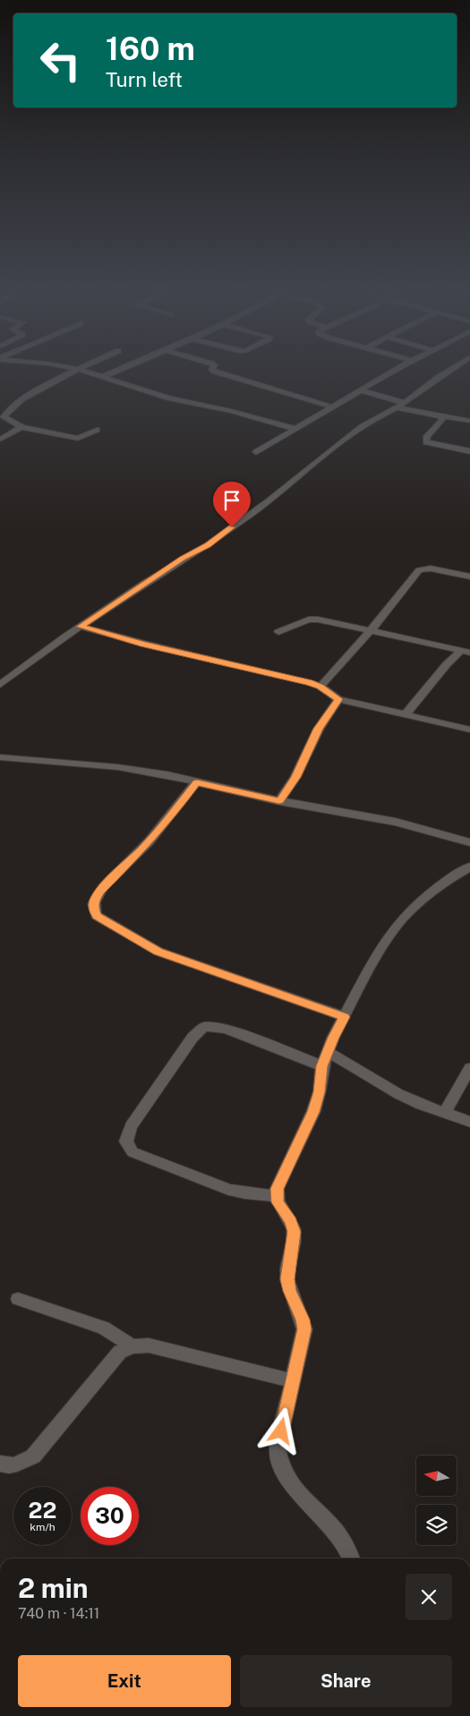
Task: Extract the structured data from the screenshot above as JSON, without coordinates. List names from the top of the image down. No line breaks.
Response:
{"north":"left","page":{"turn":["160 m","Turn left"],"speed":"22 km/h","limit":"30","heading":["2 min","740 m · 14:11"],"buttons":["Exit","Share"]}}
